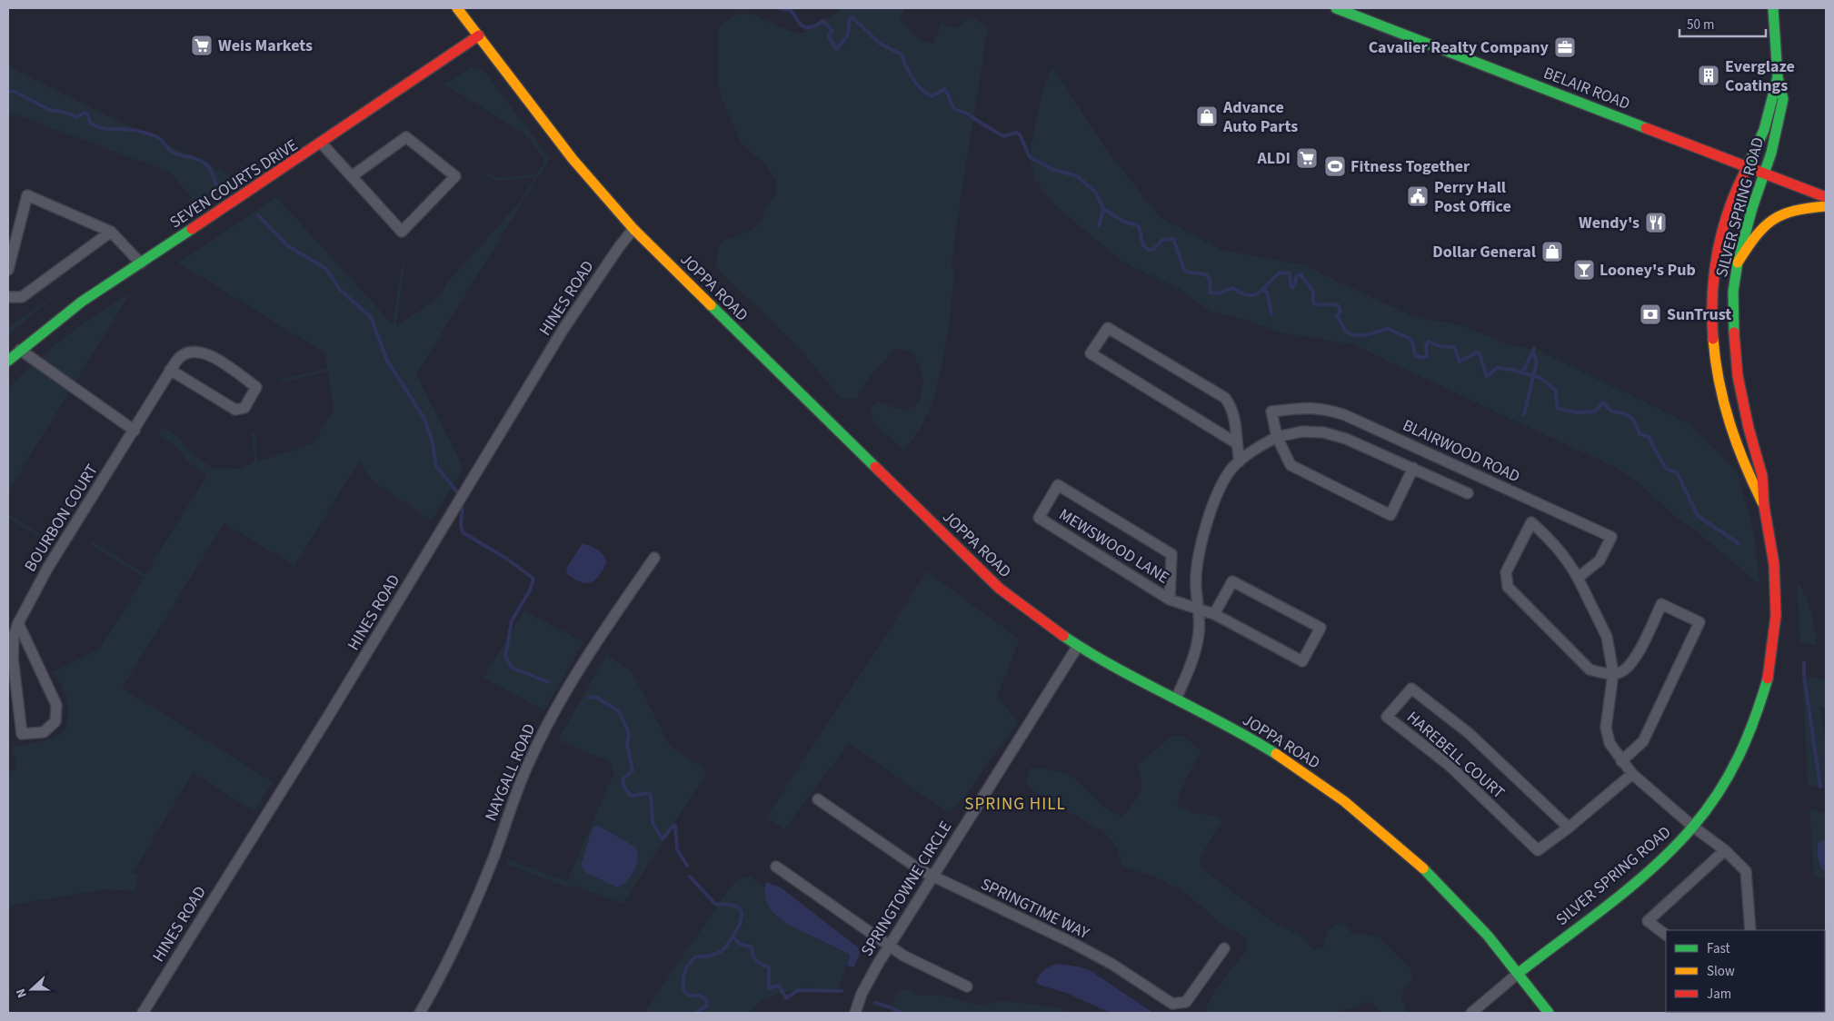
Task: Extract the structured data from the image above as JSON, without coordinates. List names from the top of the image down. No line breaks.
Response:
{"streets":{"main road":["BELAIR ROAD","SEVEN COURTS DRIVE","SILVER SPRING ROAD","JOPPA ROAD"],"street":["HINES ROAD","BLAIRWOOD ROAD","BOURBON COURT","MEWSWOOD LANE","HAREBELL COURT","NAYGALL ROAD","SPRINGTOWNE CIRCLE","SPRINGTIME WAY"]},"crossings":[["BELAIR ROAD","SILVER SPRING ROAD"],["SEVEN COURTS DRIVE","JOPPA ROAD"],["SILVER SPRING ROAD","JOPPA ROAD"],["JOPPA ROAD","HINES ROAD"],["JOPPA ROAD","SPRINGTOWNE CIRCLE"],["SPRINGTOWNE CIRCLE","SPRINGTIME WAY"]],"districts":["SPRING HILL"],"places":{"supermarket":["Weis Markets","ALDI"],"office":["Cavalier Realty Company"],"building":["Everglaze Coatings"],"shop":["Advance Auto Parts","Dollar General"],"sports":["Fitness Together"],"public building":["Perry Hall Post Office"],"restaurant":["Wendy's"],"bar":["Looney's Pub"],"bank":["SunTrust"]},"legend":["Fast","Slow","Jam"],"scale_bar":"50 m","north":"left"}
